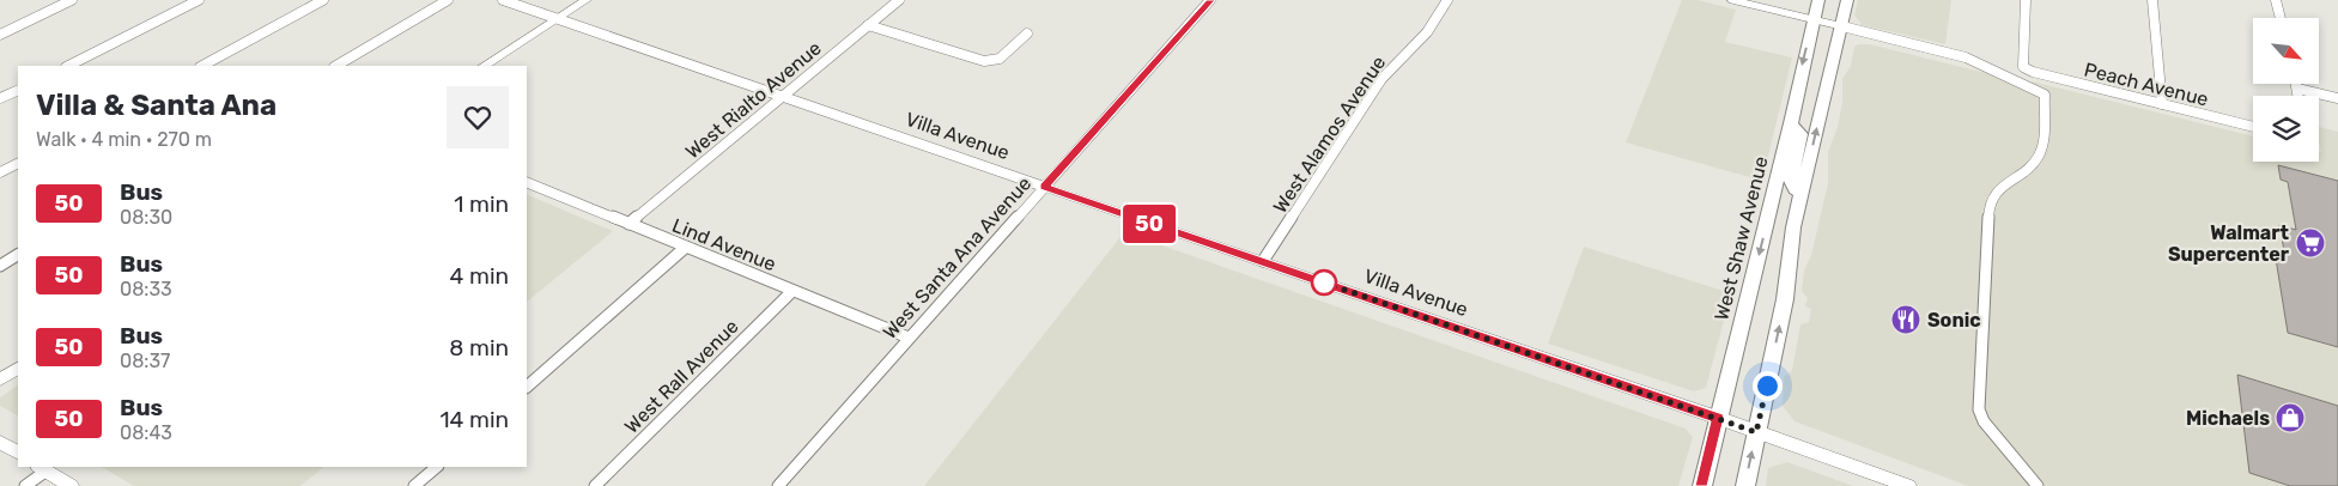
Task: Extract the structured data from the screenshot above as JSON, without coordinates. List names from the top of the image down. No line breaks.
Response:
{"streets":{"main road":["West Shaw Avenue"],"street":["Peach Avenue","West Rialto Avenue","West Alamos Avenue","Villa Avenue","Lind Avenue","West Santa Ana Avenue","West Rall Avenue"]},"crossings":[["West Rialto Avenue","Villa Avenue"],["West Rialto Avenue","Lind Avenue"],["West Alamos Avenue","Villa Avenue"],["Villa Avenue","West Shaw Avenue"],["Villa Avenue","West Santa Ana Avenue"],["Lind Avenue","West Santa Ana Avenue"],["Lind Avenue","West Rall Avenue"]],"places":{"supermarket":["Walmart Supercenter"],"restaurant":["Sonic"],"shop":["Michaels"]},"lines":["bus line 50"],"north":"bottom right","page":{"on_map":"50","heading":["Villa & Santa Ana","Walk · 4 min · 270 m"],"list":[{"mark":"50","name":"Bus","note":"08:30","value":"1 min"},{"mark":"50","name":"Bus","note":"08:33","value":"4 min"},{"mark":"50","name":"Bus","note":"08:37","value":"8 min"},{"mark":"50","name":"Bus","note":"08:43","value":"14 min"}]}}
